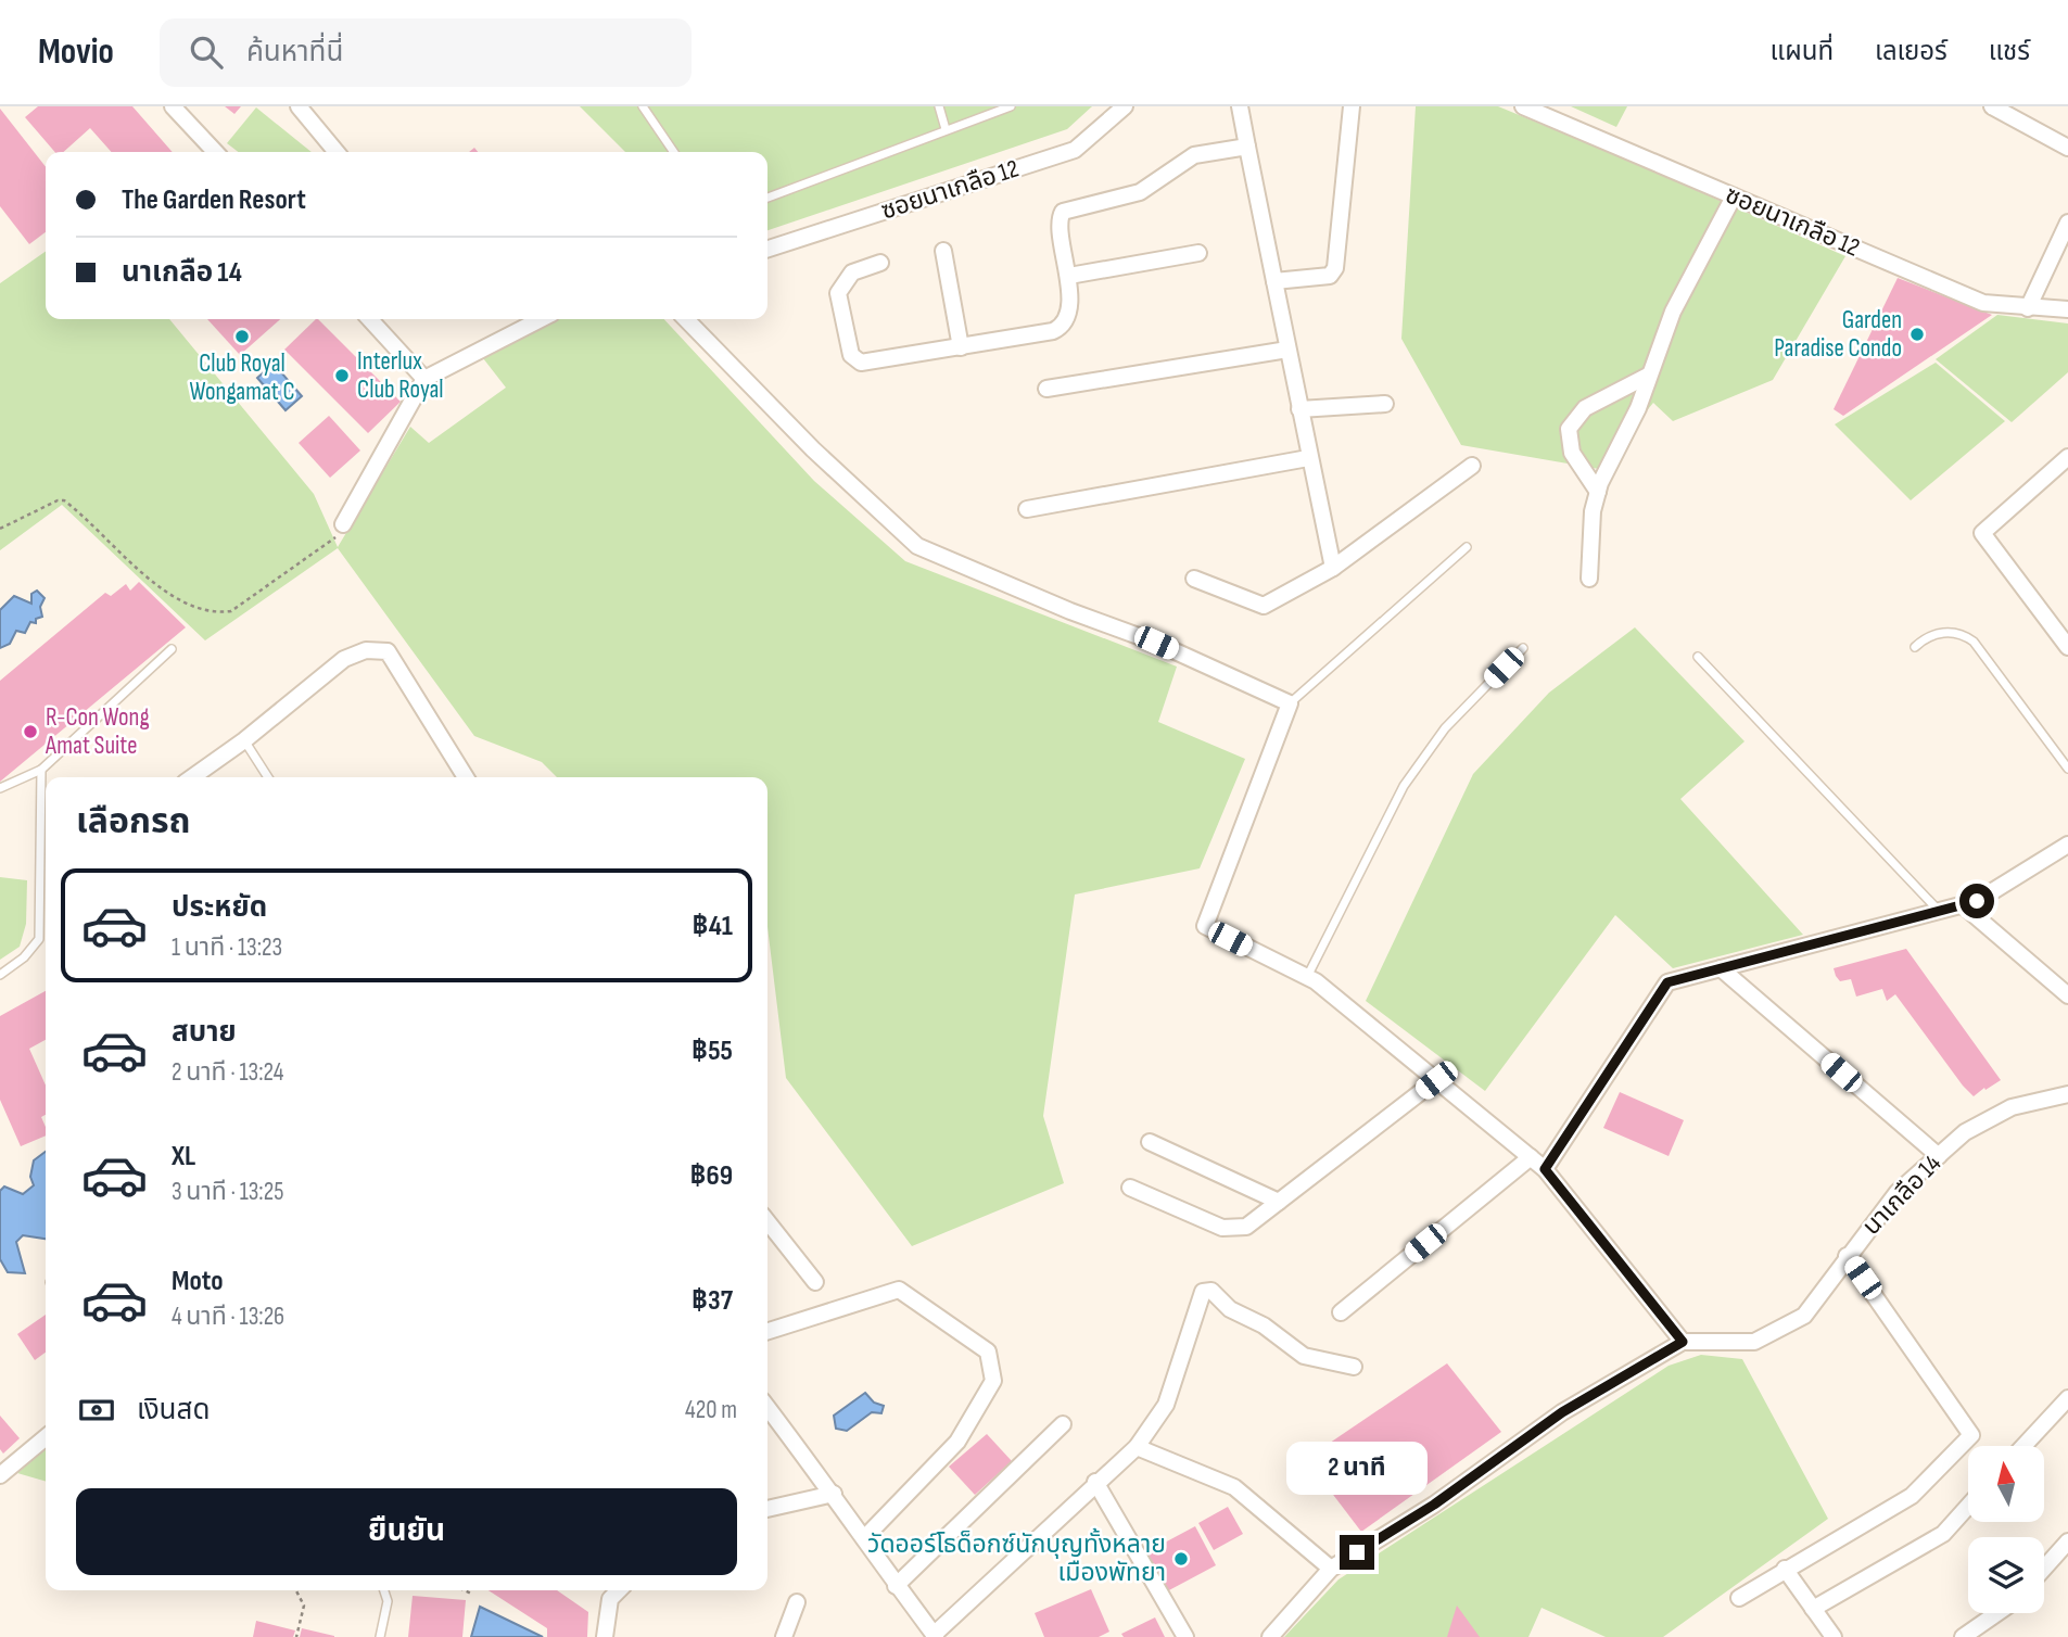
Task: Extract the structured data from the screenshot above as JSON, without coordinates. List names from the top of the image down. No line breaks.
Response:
{"streets":{"street":["ซอยนาเกลือ 12","นาเกลือ 14"]},"places":["Garden Paradise Condo","Club Royal Wongamat C","Interlux Club Royal","R-Con Wong Amat Suite","วัดออร์โธด็อกซ์นักบุญทั้งหลาย เมืองพัทยา"],"north":"top","page":{"header":"Movio","search":"ค้นหาที่นี่","nav":["แผนที่","เลเยอร์","แชร์"],"banner":["The Garden Resort","นาเกลือ 14"],"heading":"เลือกรถ","list":[{"name":"ประหยัด","note":"1 นาที · 13:23","value":"฿41"},{"name":"สบาย","note":"2 นาที · 13:24","value":"฿55"},{"name":"XL","note":"3 นาที · 13:25","value":"฿69"},{"name":"Moto","note":"4 นาที · 13:26","value":"฿37"}],"pay":["เงินสด","420 m"],"bubble":"2 นาที","buttons":"ยืนยัน"}}
